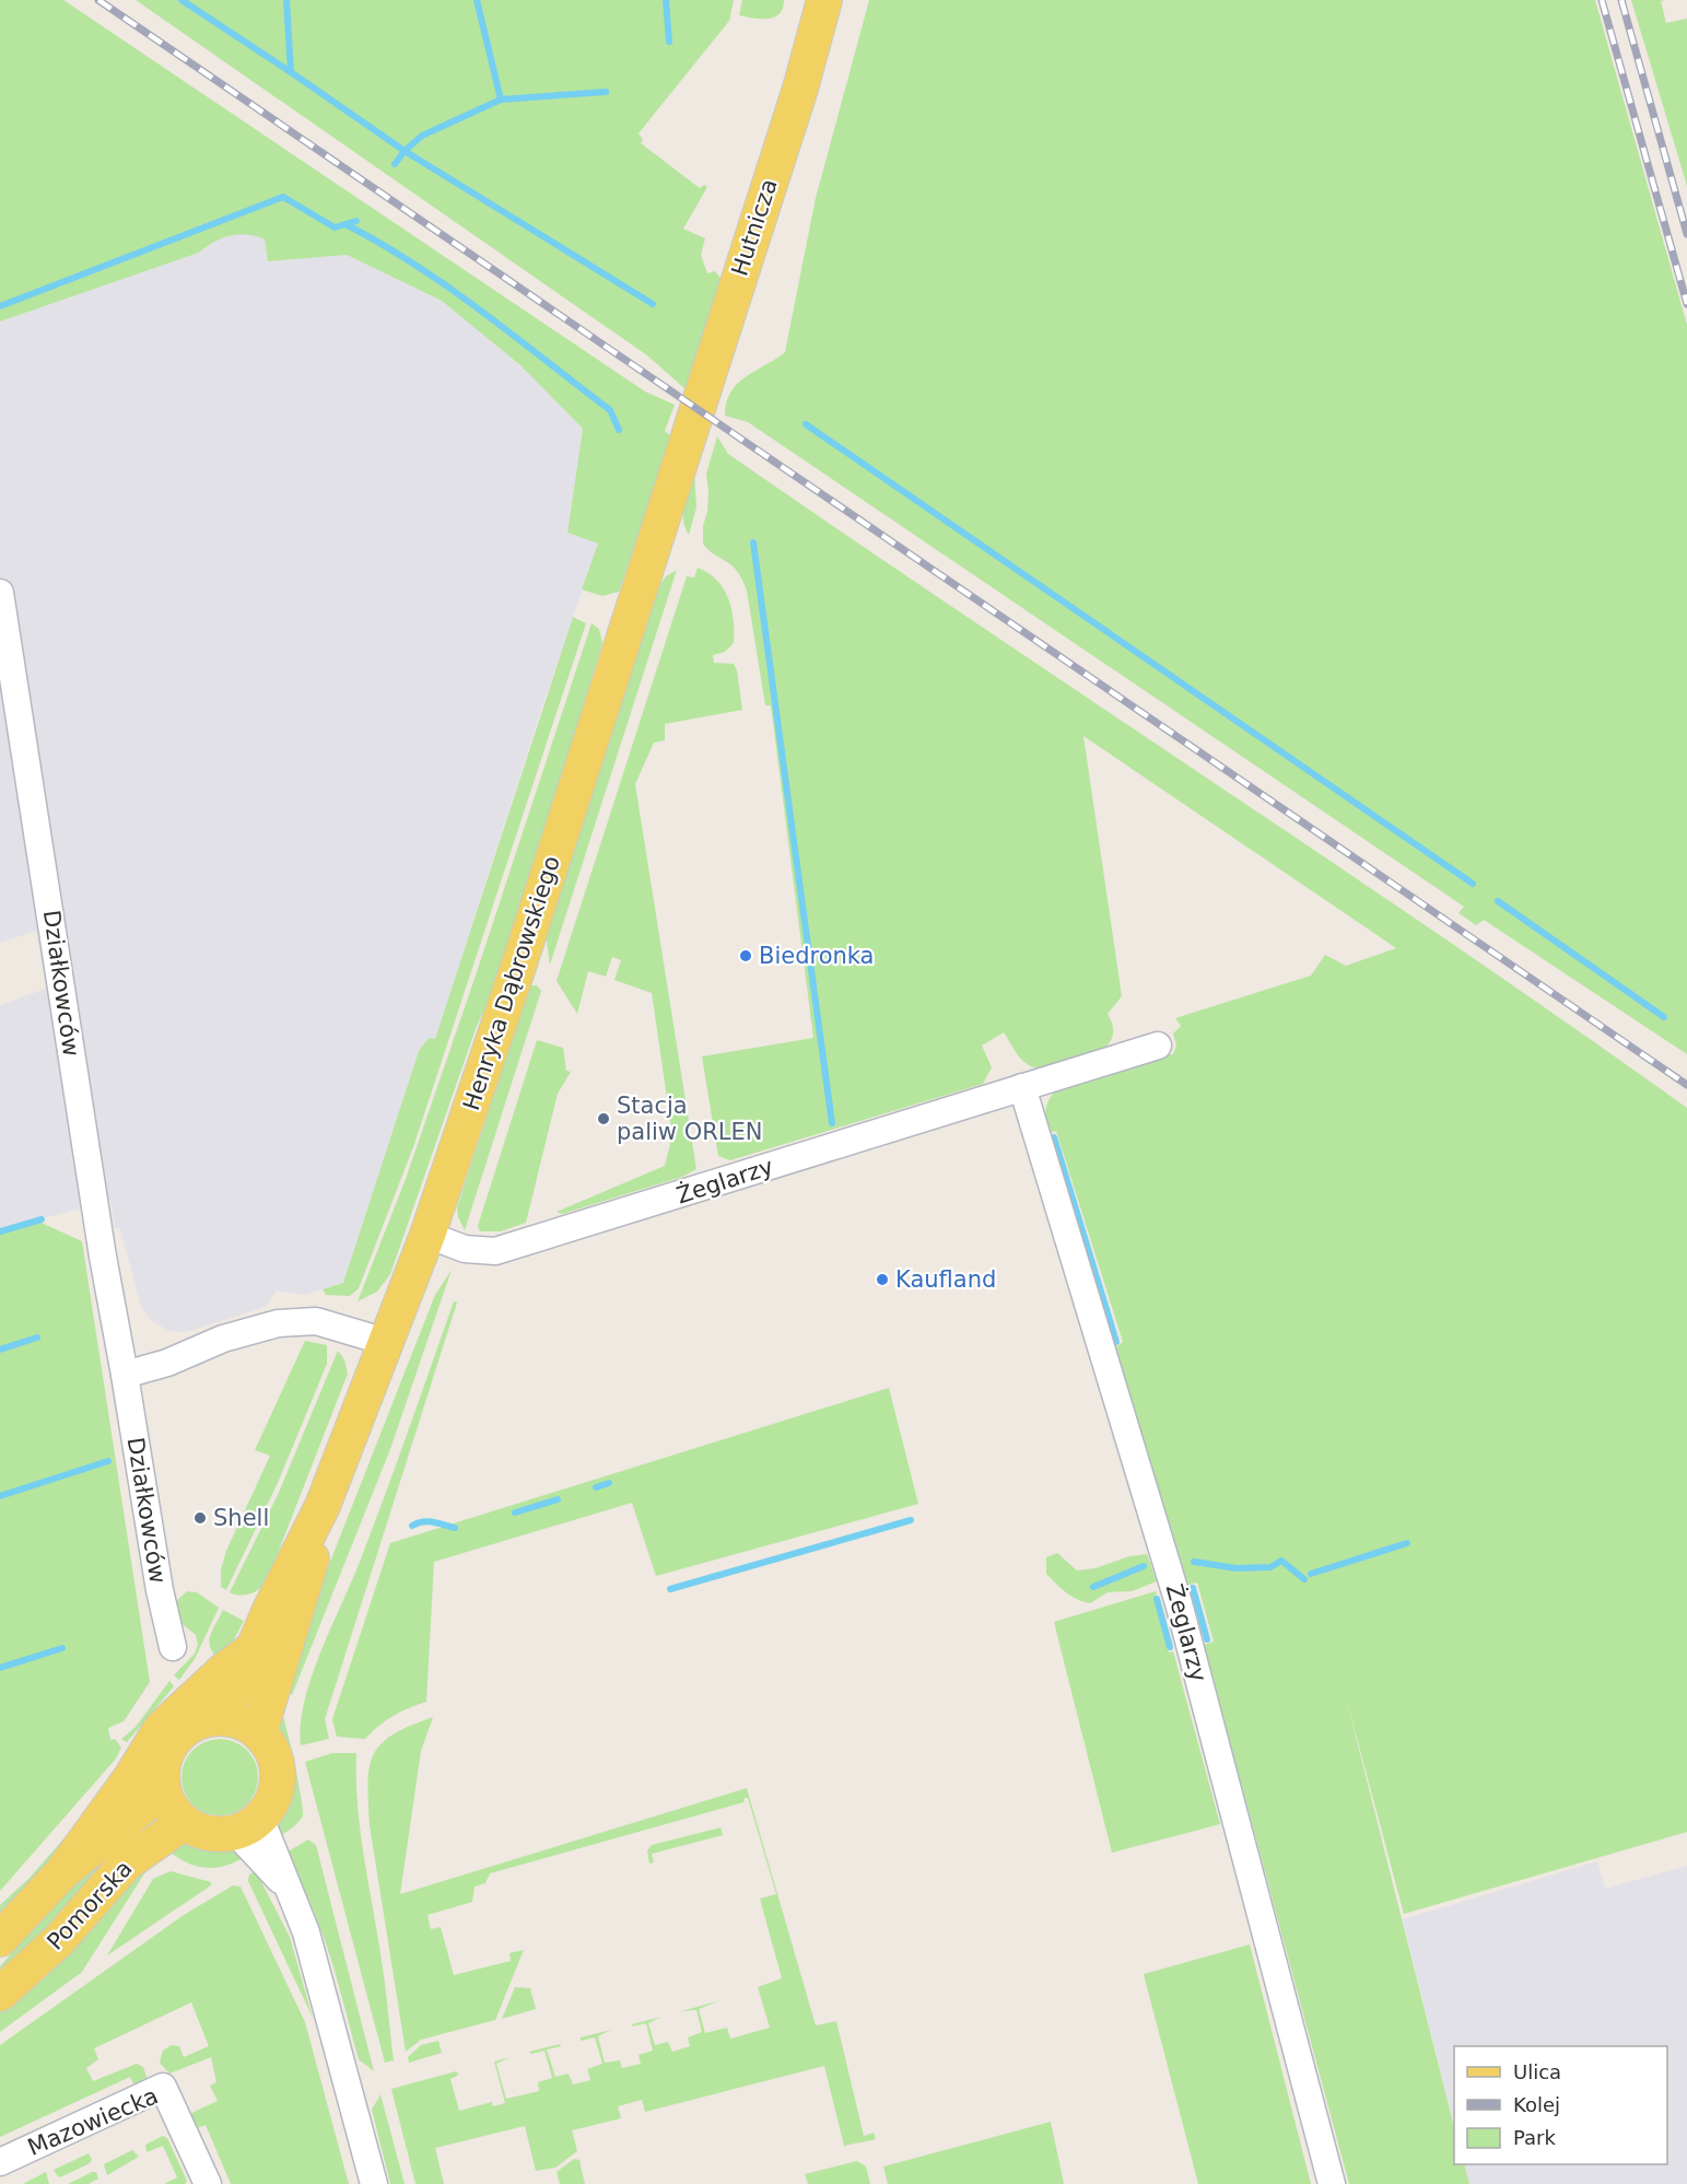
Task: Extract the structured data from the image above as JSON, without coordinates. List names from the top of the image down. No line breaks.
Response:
{"streets":{"main road":["Hutnicza","Henryka Dąbrowskiego","Pomorska"],"street":["Działkowców","Żeglarzy","Mazowiecka"]},"crossings":[["Hutnicza","Henryka Dąbrowskiego"],["Henryka Dąbrowskiego","Żeglarzy"],["Henryka Dąbrowskiego","Pomorska"]],"places":["Biedronka","Stacja paliw ORLEN","Kaufland","Shell"],"legend":["Ulica","Kolej","Park"]}
